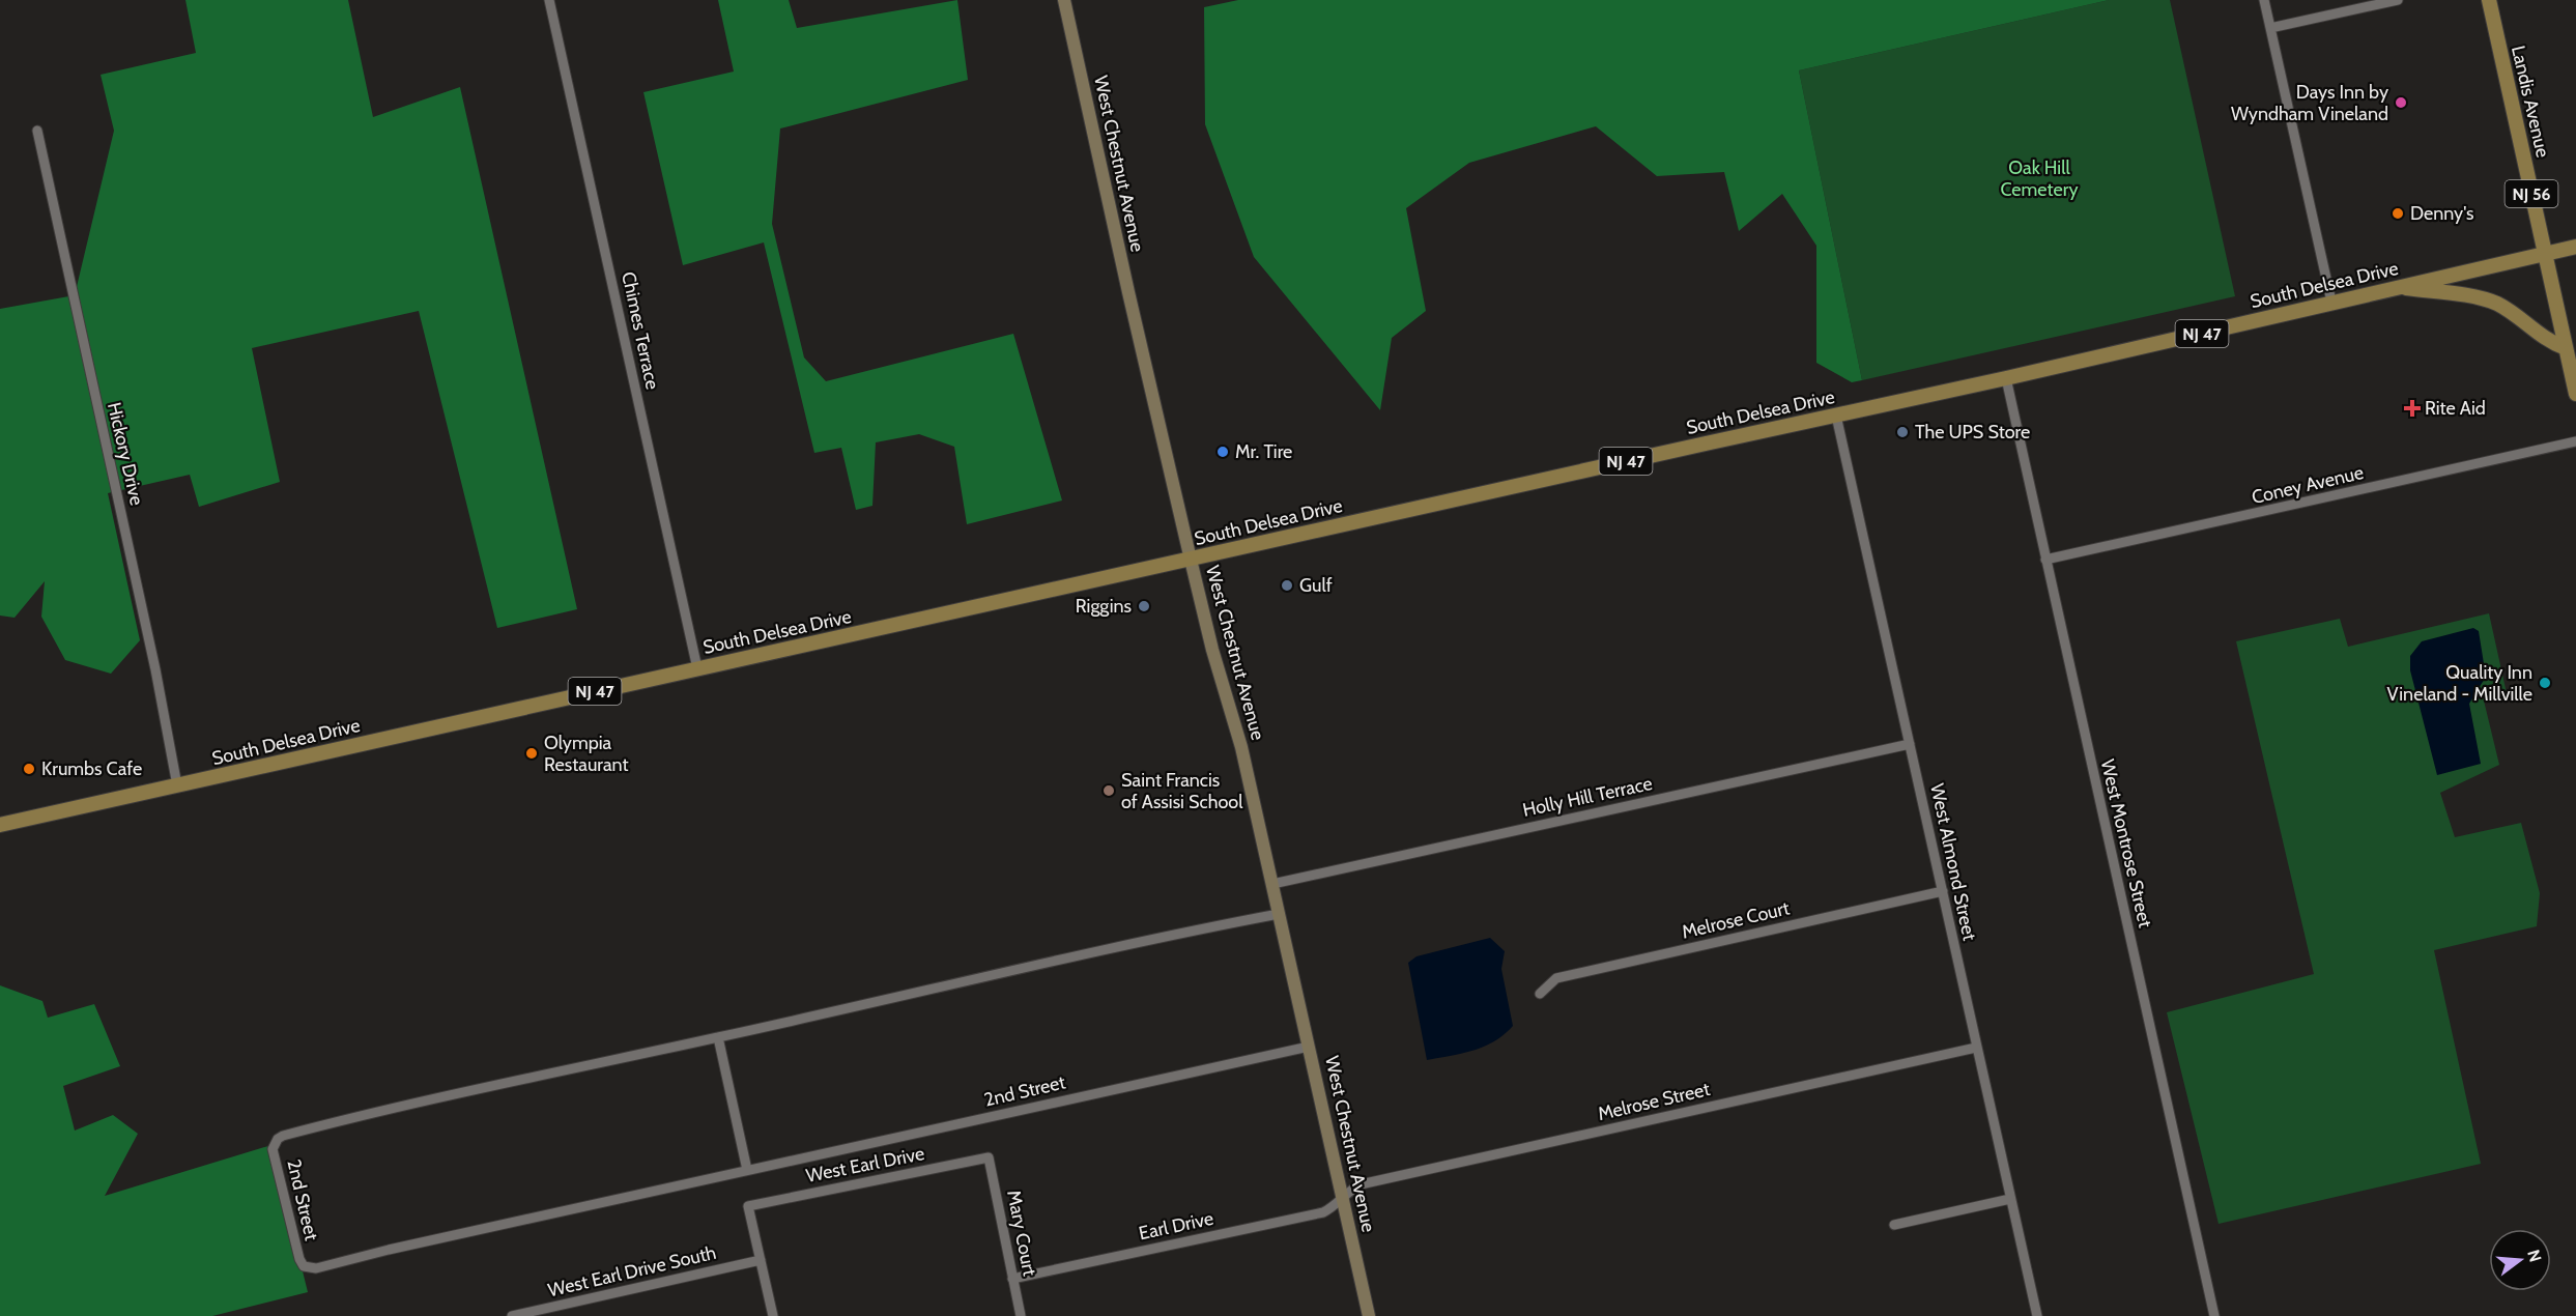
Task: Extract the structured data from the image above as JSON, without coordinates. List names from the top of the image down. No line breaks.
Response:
{"streets":{"main road":["Landis Avenue","NJ 56","South Delsea Drive","NJ 47"],"street":["West Chestnut Avenue","Chimes Terrace","Hickory Drive","Coney Avenue","Holly Hill Terrace","West Montrose Street","West Almond Street","Melrose Court","2nd Street","Melrose Street","West Earl Drive","Earl Drive","Mary Court","West Earl Drive South"]},"crossings":[["Landis Avenue","South Delsea Drive"],["Landis Avenue","NJ 47"],["West Chestnut Avenue","South Delsea Drive"],["West Chestnut Avenue","Holly Hill Terrace"],["West Chestnut Avenue","2nd Street"],["West Chestnut Avenue","Melrose Street"],["West Chestnut Avenue","Earl Drive"],["South Delsea Drive","Chimes Terrace"],["South Delsea Drive","NJ 47"],["South Delsea Drive","Hickory Drive"],["South Delsea Drive","West Montrose Street"],["South Delsea Drive","West Almond Street"],["Coney Avenue","West Montrose Street"],["Holly Hill Terrace","West Almond Street"],["West Almond Street","Melrose Court"],["West Almond Street","Melrose Street"],["Melrose Street","Earl Drive"],["West Earl Drive","Mary Court"],["West Earl Drive","West Earl Drive South"],["Earl Drive","Mary Court"]],"parks":["Oak Hill Cemetery"],"places":{"other":["Days Inn by Wyndham Vineland","Denny's","The UPS Store","Mr. Tire","Gulf","Riggins","Quality Inn Vineland - Millville","Olympia Restaurant","Krumbs Cafe","Saint Francis of Assisi School"],"health":["Rite Aid"]},"north":"right"}
